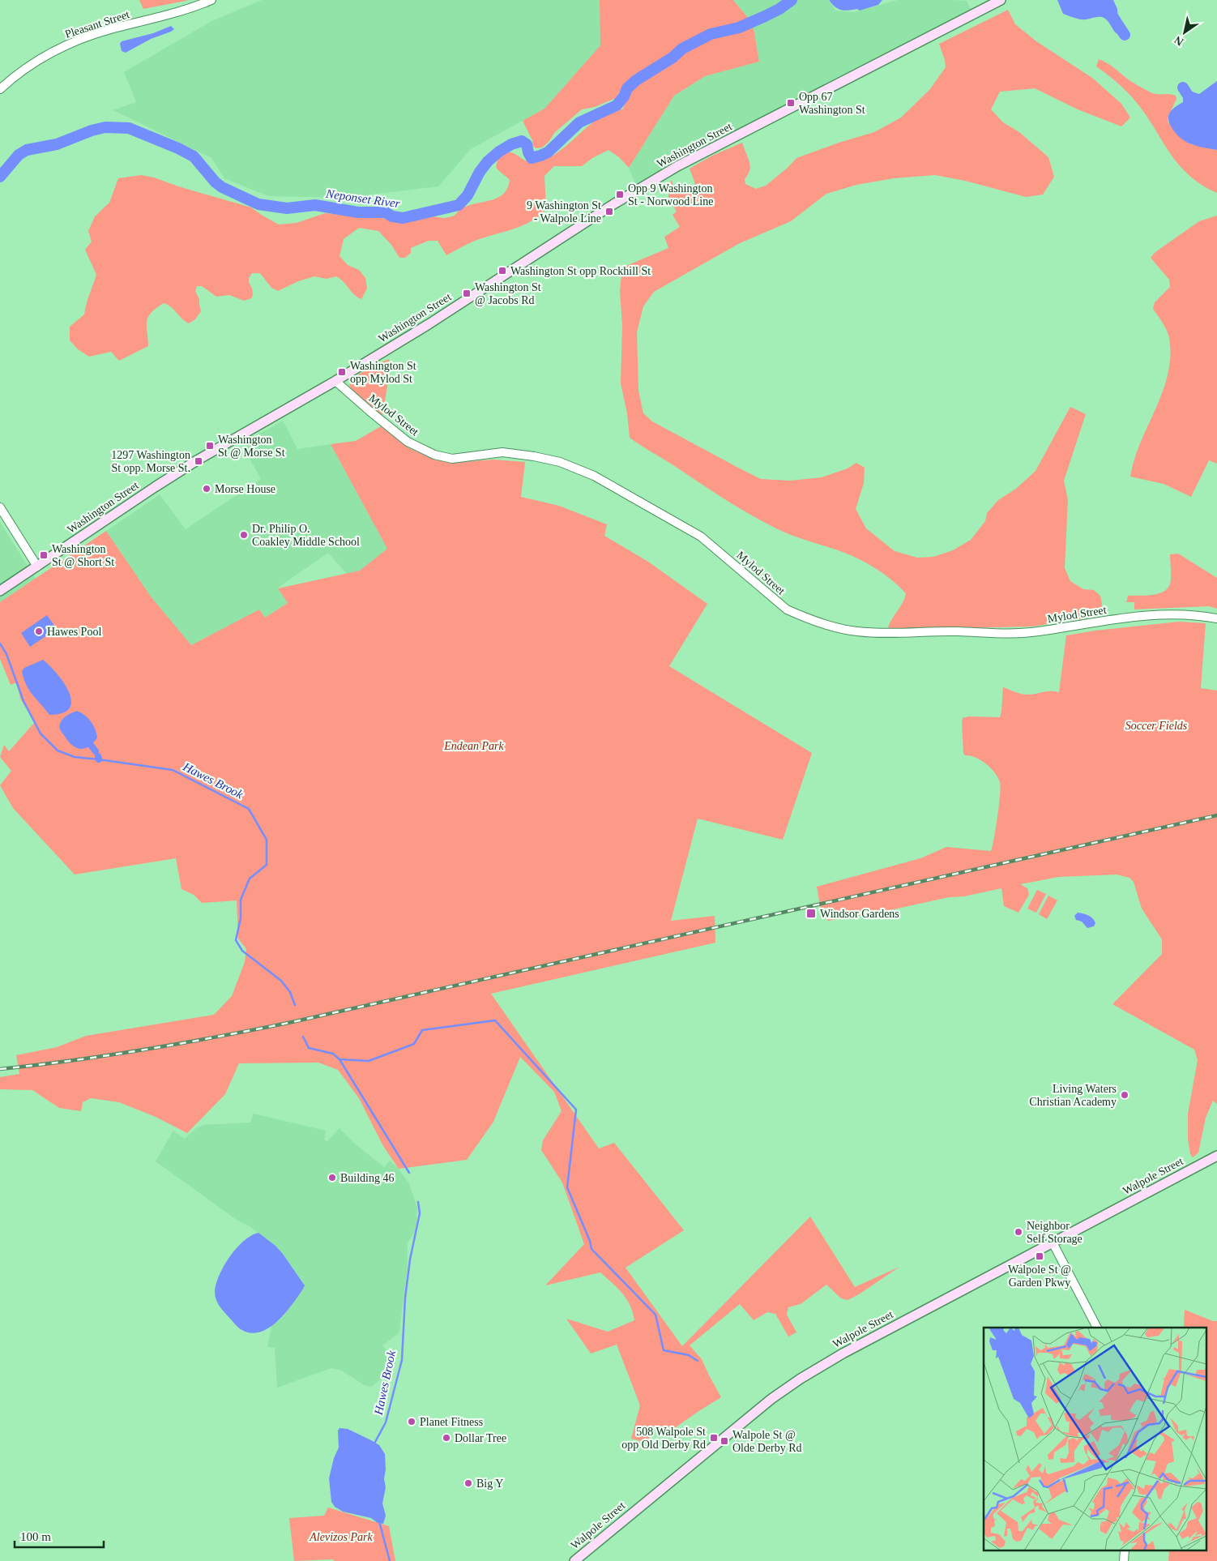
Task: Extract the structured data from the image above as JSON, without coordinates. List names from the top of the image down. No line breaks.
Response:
{"streets":{"main road":["Washington Street","Walpole Street"],"street":["Pleasant Street","Mylod Street"]},"crossings":[["Washington Street","Mylod Street"]],"water":["Neponset River","Hawes Brook"],"parks":["Soccer Fields","Endean Park","Alevizos Park"],"places":{"transit":["Opp 67 Washington St","Opp 9 Washington St - Norwood Line","9 Washington St - Walpole Line","Washington St opp Rockhill St","Washington St @ Jacobs Rd","Washington St opp Mylod St","Washington St @ Morse St","1297 Washington St opp. Morse St.","Washington St @ Short St","Windsor Gardens","Walpole St @ Garden Pkwy","508 Walpole St opp Old Derby Rd","Walpole St @ Olde Derby Rd"],"other":["Morse House","Dr. Philip O. Coakley Middle School","Hawes Pool","Living Waters Christian Academy","Building 46","Neighbor Self Storage","Planet Fitness","Dollar Tree","Big Y"]},"scale_bar":"100 m","north":"bottom left"}
